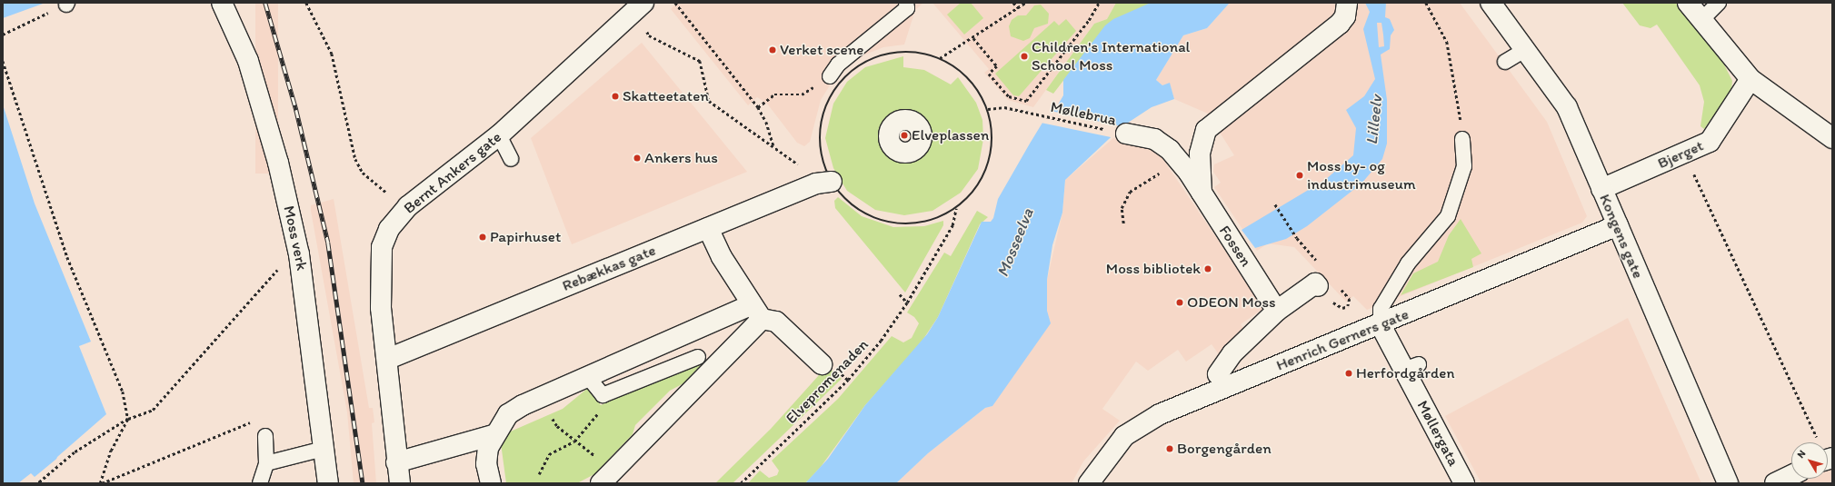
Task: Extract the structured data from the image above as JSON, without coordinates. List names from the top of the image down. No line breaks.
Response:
{"streets":{"street":["Bjerget","Bernt Ankers gate","Kongens gate","Moss verk","Fossen","Rebækkas gate","Henrich Gerners gate","Møllergata"],"path":["Møllebrua","Elvepromenaden"]},"crossings":[["Møllebrua","Fossen"],["Bjerget","Kongens gate"],["Bernt Ankers gate","Rebækkas gate"],["Kongens gate","Henrich Gerners gate"],["Henrich Gerners gate","Møllergata"]],"water":["Lilleelv","Mosseelva"],"places":["Verket scene","Children's International School Moss","Skatteetaten","Elveplassen","Ankers hus","Moss by- og industrimuseum","Papirhuset","Moss bibliotek","ODEON Moss","Herfordgården","Borgengården"],"north":"top left"}
